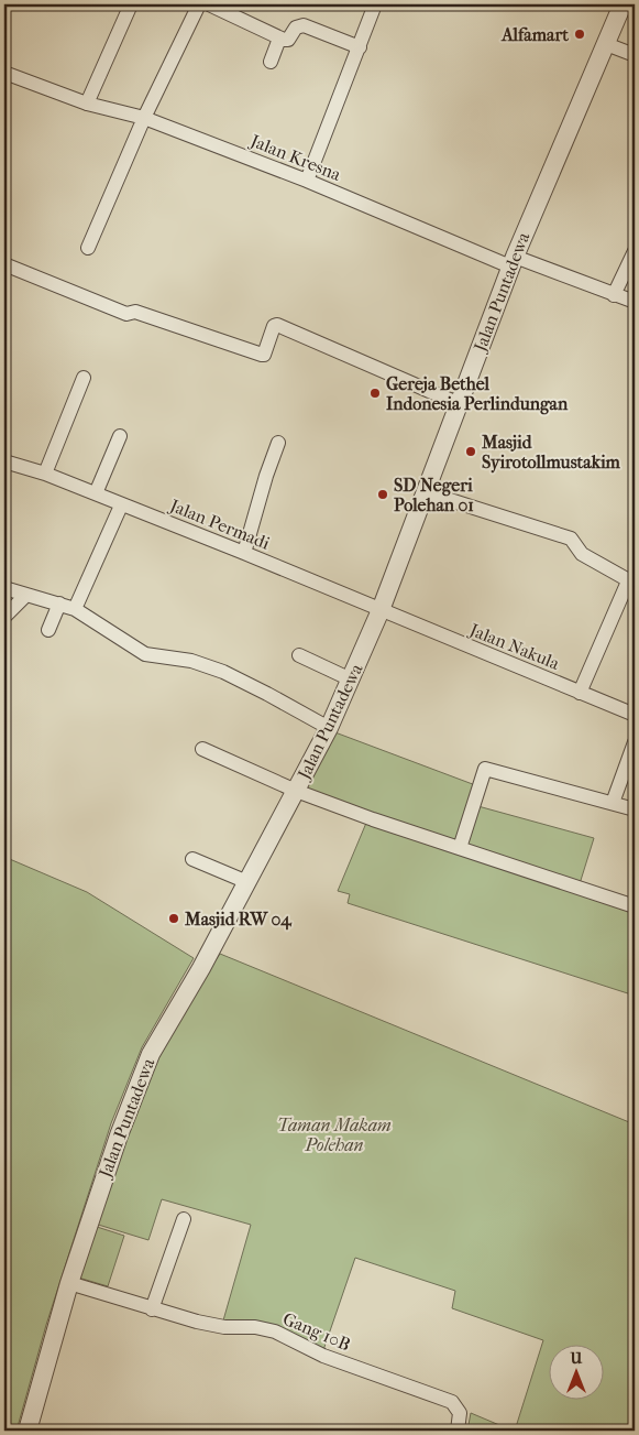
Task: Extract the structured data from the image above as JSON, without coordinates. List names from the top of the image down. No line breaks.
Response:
{"streets":{"street":["Jalan Kresna","Jalan Puntadewa","Jalan Permadi","Jalan Nakula","Gang 10B"]},"crossings":[["Jalan Kresna","Jalan Puntadewa"],["Jalan Puntadewa","Jalan Permadi"],["Jalan Puntadewa","Jalan Nakula"],["Jalan Puntadewa","Gang 10B"],["Jalan Permadi","Jalan Nakula"]],"parks":["Taman Makam Polehan"],"places":["Alfamart","Gereja Bethel Indonesia Perlindungan","Masjid Syirotollmustakim","SD Negeri Polehan 01","Masjid RW 04"],"north":"top"}
